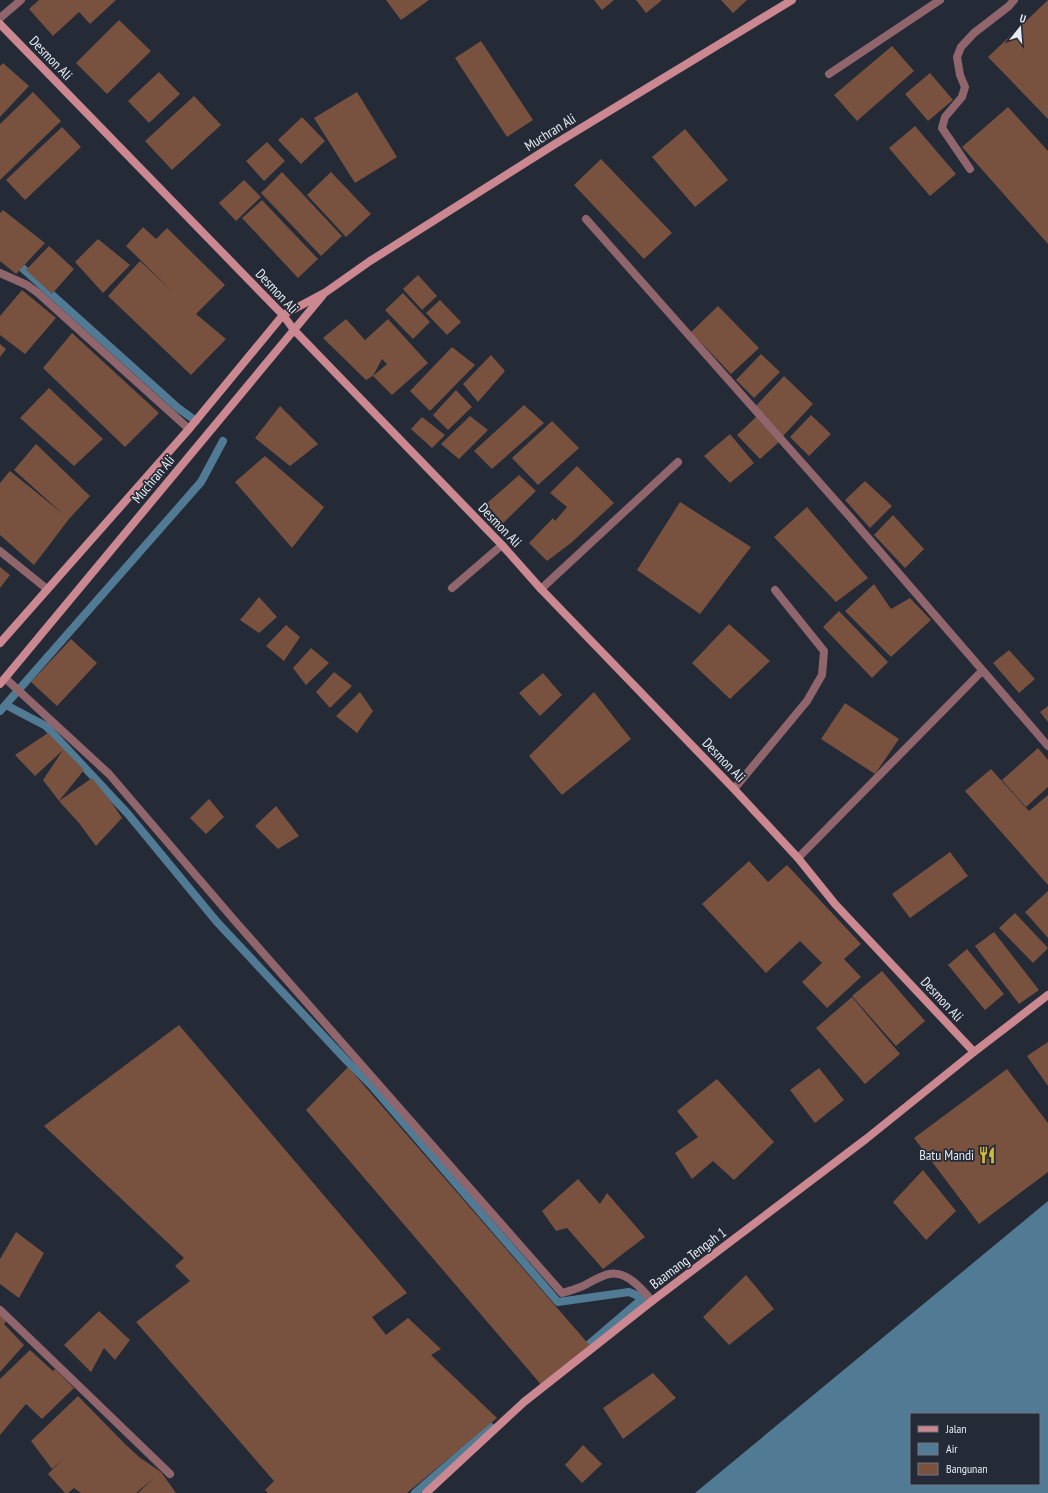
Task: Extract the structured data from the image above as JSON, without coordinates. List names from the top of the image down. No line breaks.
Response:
{"streets":{"street":["Desmon Ali","Muchran Ali","Baamang Tengah 1"]},"crossings":[["Desmon Ali","Muchran Ali"],["Desmon Ali","Baamang Tengah 1"]],"places":{"restaurant":["Batu Mandi"]},"legend":["Jalan","Air","Bangunan"],"north":"top"}
